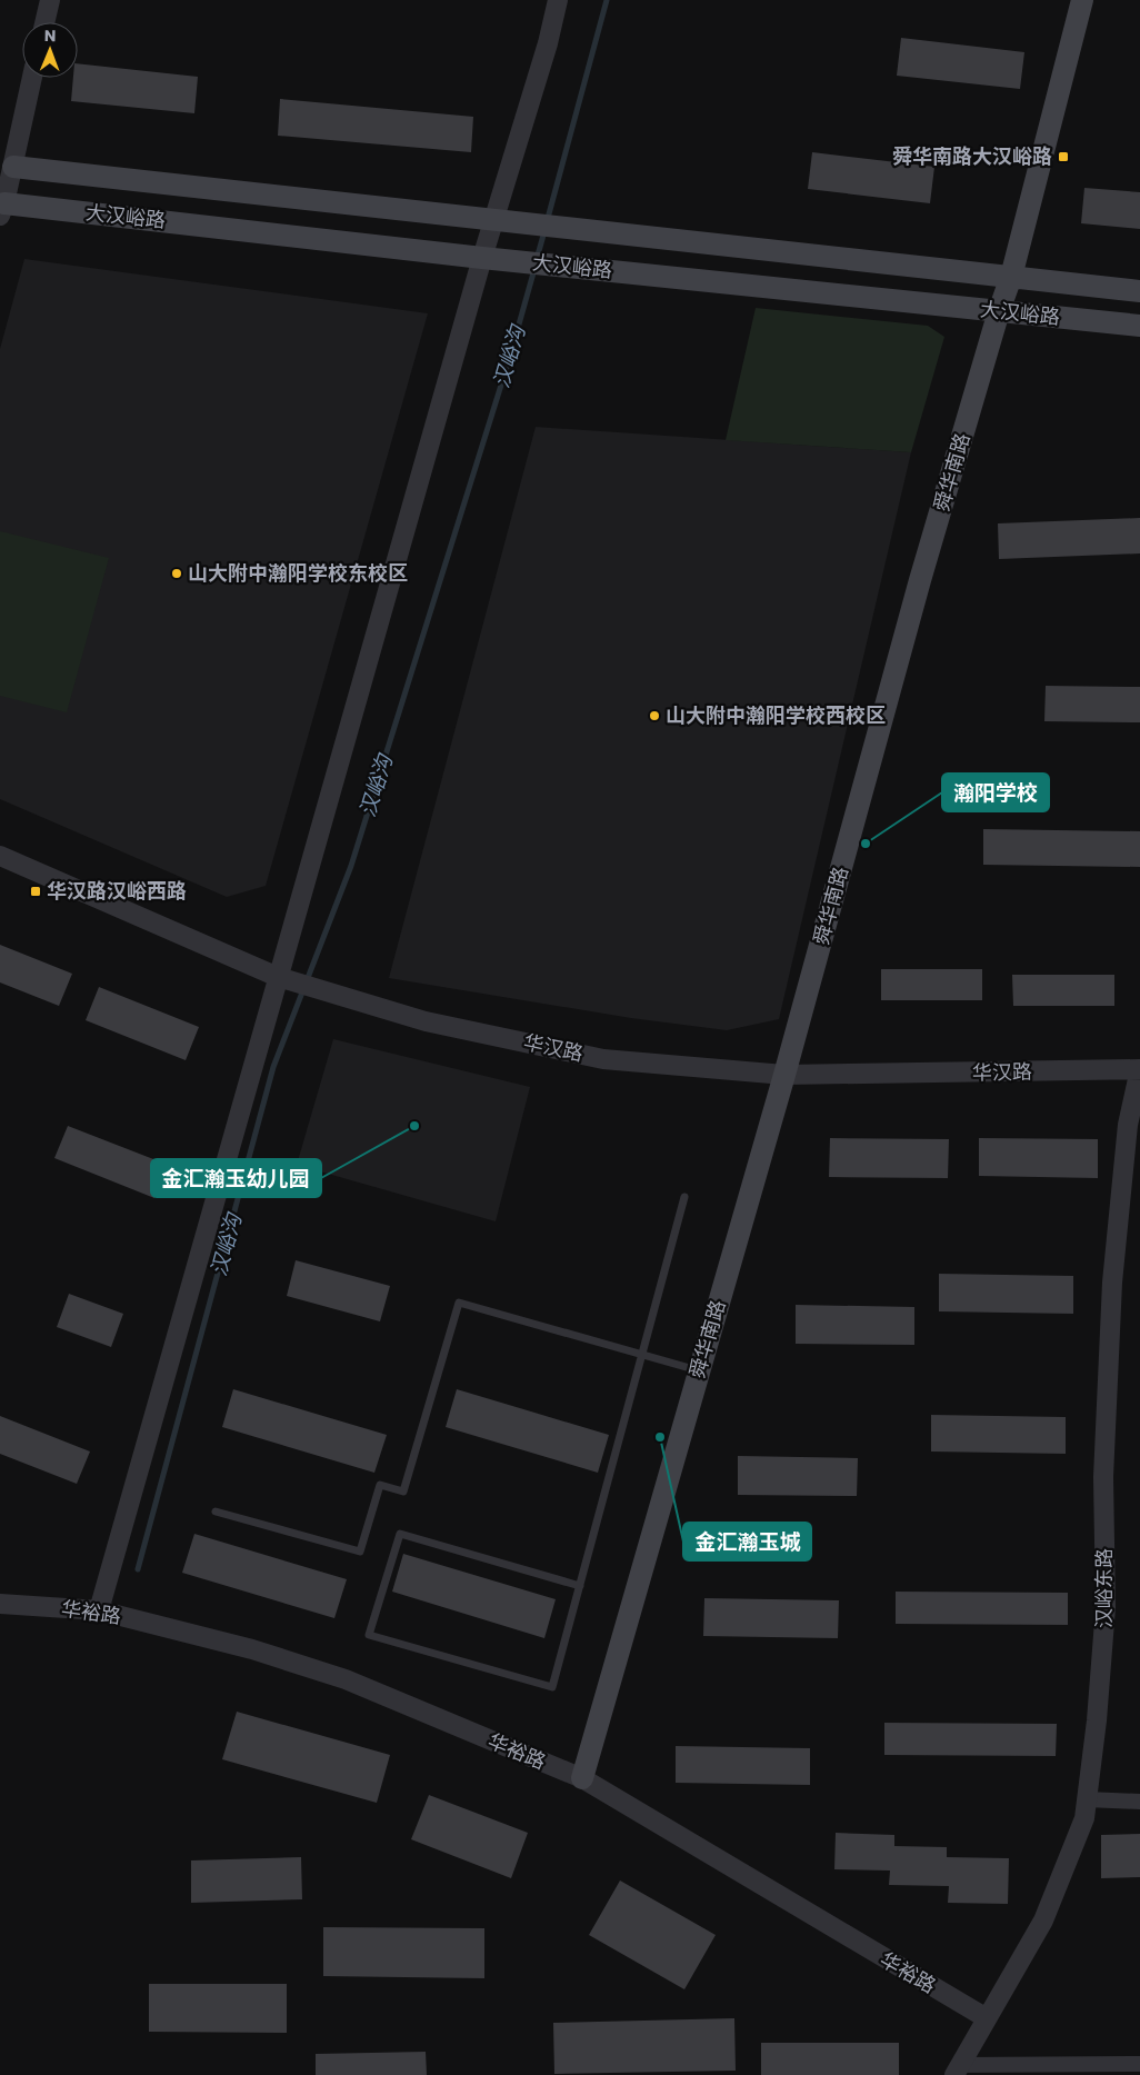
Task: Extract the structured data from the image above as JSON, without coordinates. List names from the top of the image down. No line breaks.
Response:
{"streets":{"main road":["大汉峪路","舜华南路"],"street":["华汉路","汉峪东路","华裕路"]},"crossings":[["大汉峪路","舜华南路"],["舜华南路","华汉路"],["舜华南路","华裕路"],["华汉路","汉峪东路"],["汉峪东路","华裕路"]],"water":["汉峪沟"],"places":{"transit":["舜华南路大汉峪路","华汉路汉峪西路"],"other":["山大附中瀚阳学校东校区","山大附中瀚阳学校西校区","瀚阳学校","金汇瀚玉幼儿园","金汇瀚玉城"]},"north":"top"}
